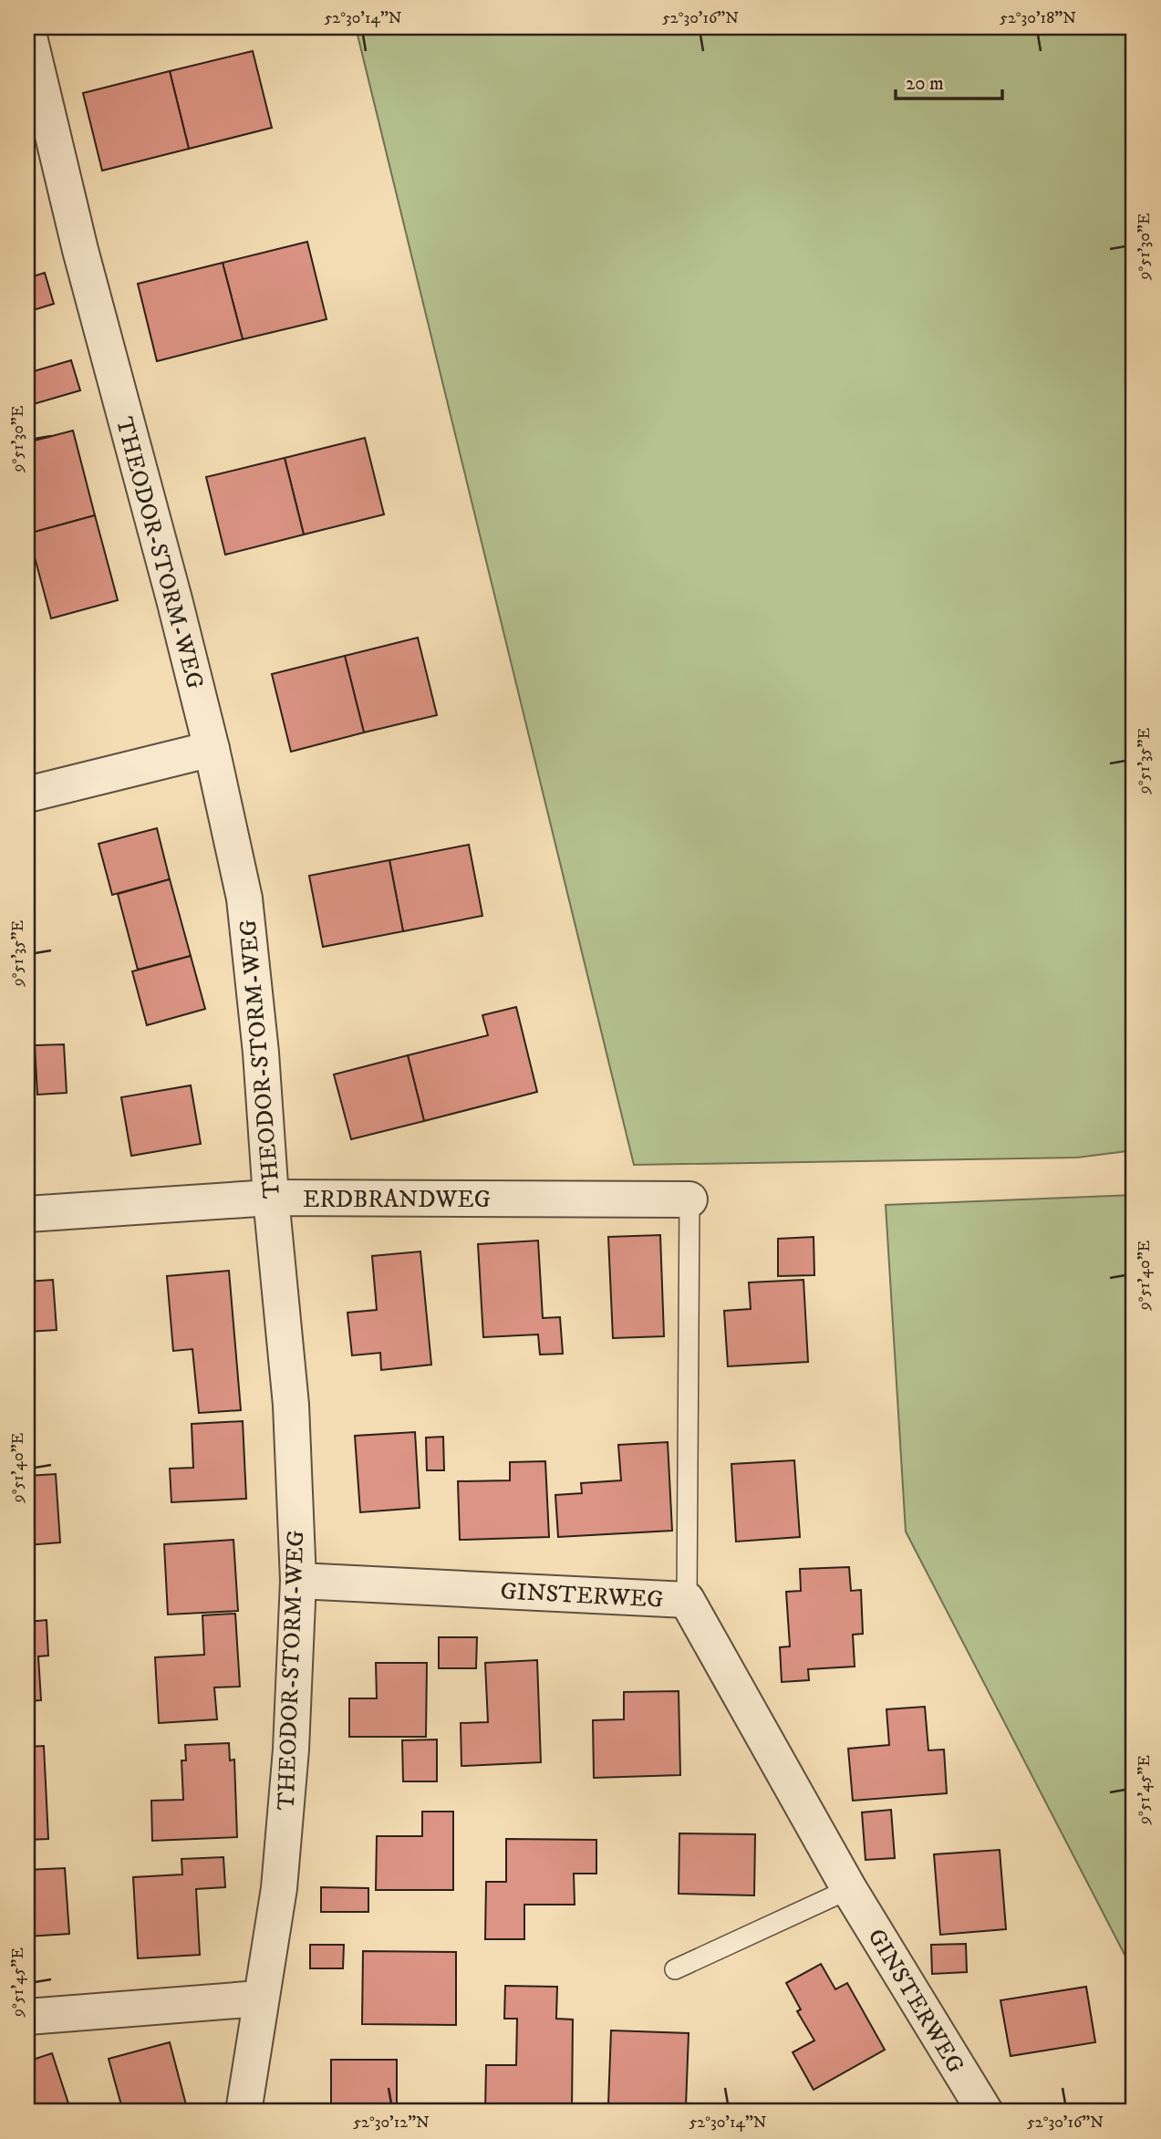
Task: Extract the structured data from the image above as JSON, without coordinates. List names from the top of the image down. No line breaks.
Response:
{"streets":{"street":["THEODOR-STORM-WEG","ERDBRANDWEG","GINSTERWEG"]},"crossings":[["THEODOR-STORM-WEG","ERDBRANDWEG"],["THEODOR-STORM-WEG","GINSTERWEG"]],"scale_bar":"20 m","coordinates":["52°30'14\"N","52°30'16\"N","52°30'18\"N","9°51'30\"E","9°51'35\"E","9°51'40\"E","9°51'45\"E","52°30'12\"N"]}
